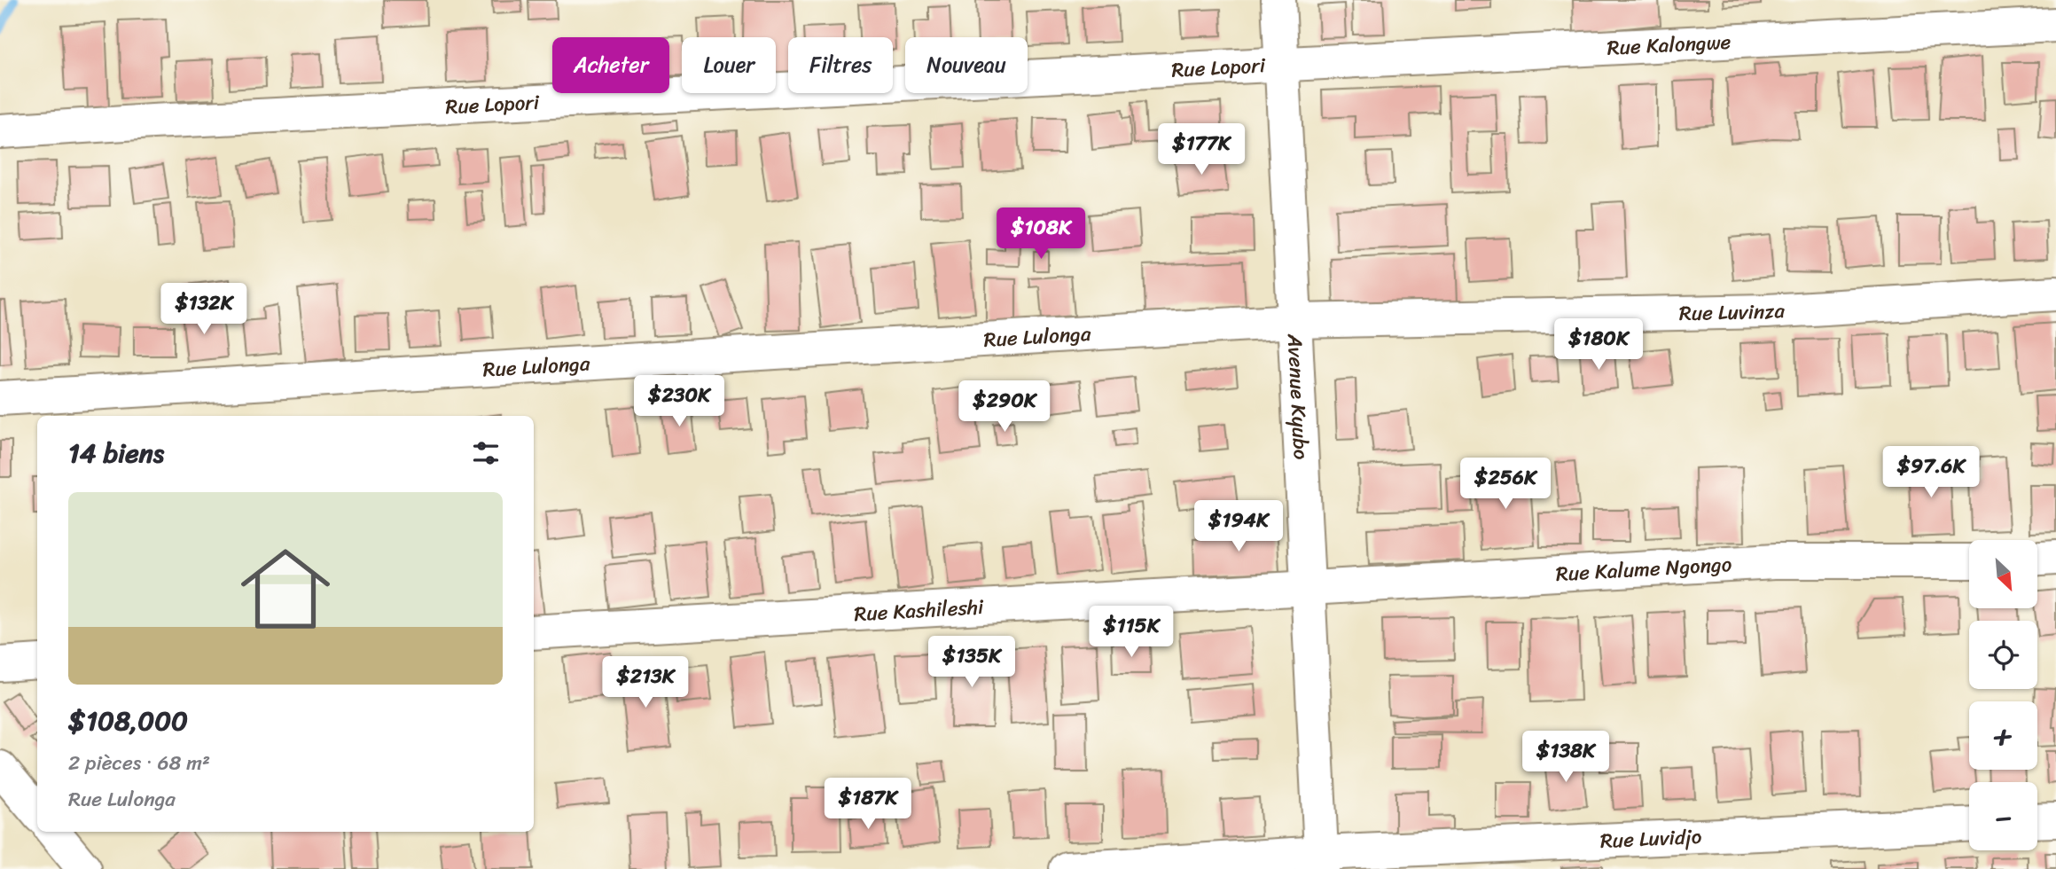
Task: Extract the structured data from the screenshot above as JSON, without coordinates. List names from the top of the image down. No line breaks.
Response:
{"streets":{"street":["Rue Kalongwe","Rue Lopori","Rue Luvinza","Rue Lulonga","Avenue Kyubo","Rue Kalume Ngongo","Rue Kashileshi","Rue Luvidjo"]},"crossings":[["Rue Kalongwe","Rue Lopori"],["Rue Kalongwe","Avenue Kyubo"],["Rue Lopori","Avenue Kyubo"],["Rue Luvinza","Rue Lulonga"],["Rue Luvinza","Avenue Kyubo"],["Rue Lulonga","Avenue Kyubo"],["Avenue Kyubo","Rue Kalume Ngongo"],["Avenue Kyubo","Rue Kashileshi"],["Avenue Kyubo","Rue Luvidjo"],["Rue Kalume Ngongo","Rue Kashileshi"]],"north":"bottom right","page":{"chip":["Acheter","Louer","Filtres","Nouveau"],"price":["$177K","$108K","$132K","$180K","$230K","$290K","$97.6K","$256K","$194K","$115K","$135K","$213K","$138K","$187K"],"heading":"14 biens","list":[{"name":"$108,000","note":"2 pièces · 68 m² · Rue Lulonga"}],"map_buttons":["+","−"]}}
